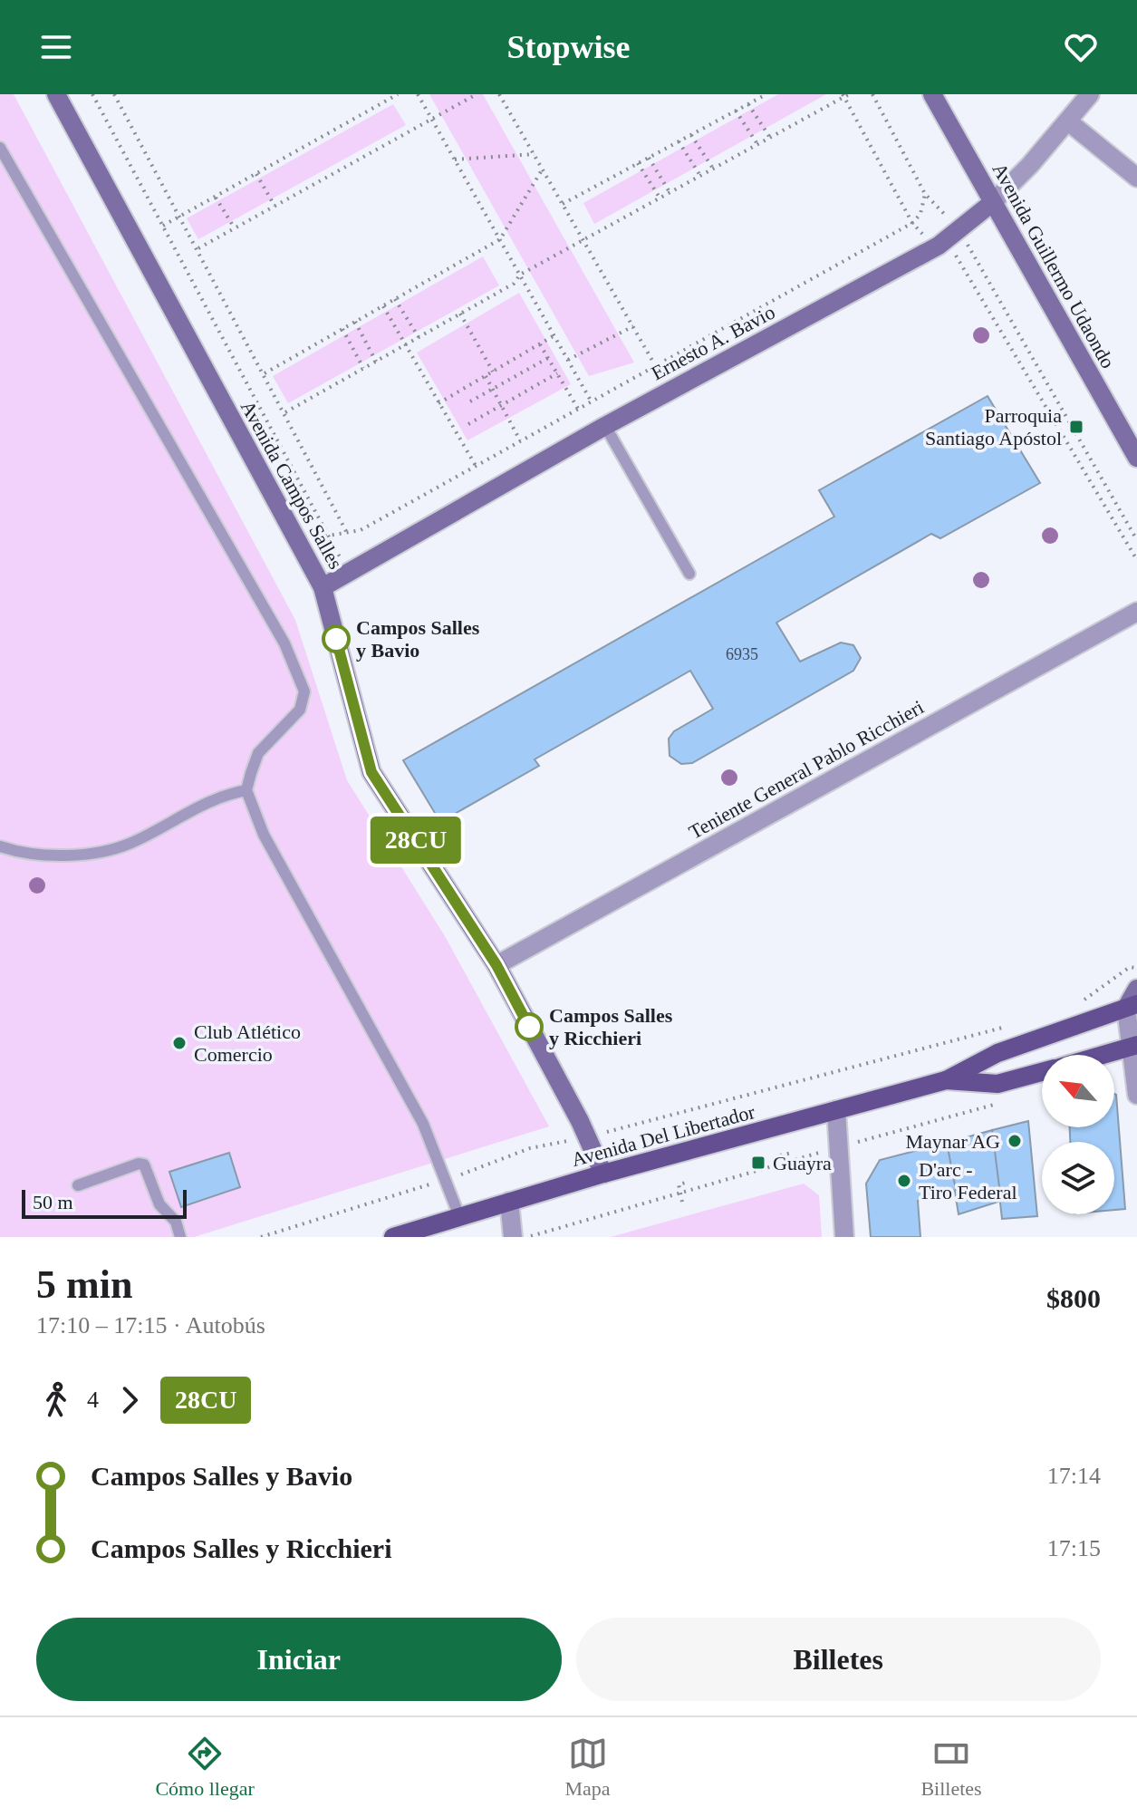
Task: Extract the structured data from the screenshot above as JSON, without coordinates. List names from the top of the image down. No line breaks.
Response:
{"streets":{"main road":["Avenida Guillermo Udaondo","Ernesto A. Bavio","Avenida Campos Salles","Avenida Del Libertador"],"street":["Teniente General Pablo Ricchieri"]},"crossings":[["Avenida Guillermo Udaondo","Ernesto A. Bavio"],["Ernesto A. Bavio","Avenida Campos Salles"],["Avenida Campos Salles","Teniente General Pablo Ricchieri"],["Avenida Campos Salles","Avenida Del Libertador"]],"places":{"transit":["Parroquia Santiago Apóstol","Guayra"],"other":["Campos Salles y Bavio","Campos Salles y Ricchieri","Club Atlético Comercio","Maynar AG","D'arc - Tiro Federal"]},"lines":["bus line 28CU"],"house_numbers":["6935"],"scale_bar":"50 m","north":"top left","page":{"header":"Stopwise","on_map":"28CU","scale":"50 m","heading":["5 min","17:10 – 17:15 · Autobús","$800"],"legs":["4","28CU"],"list":[{"name":"Campos Salles y Bavio","value":"17:14"},{"name":"Campos Salles y Ricchieri","value":"17:15"}],"buttons":["Iniciar","Billetes"],"tabs":["Cómo llegar","Mapa","Billetes"]}}
